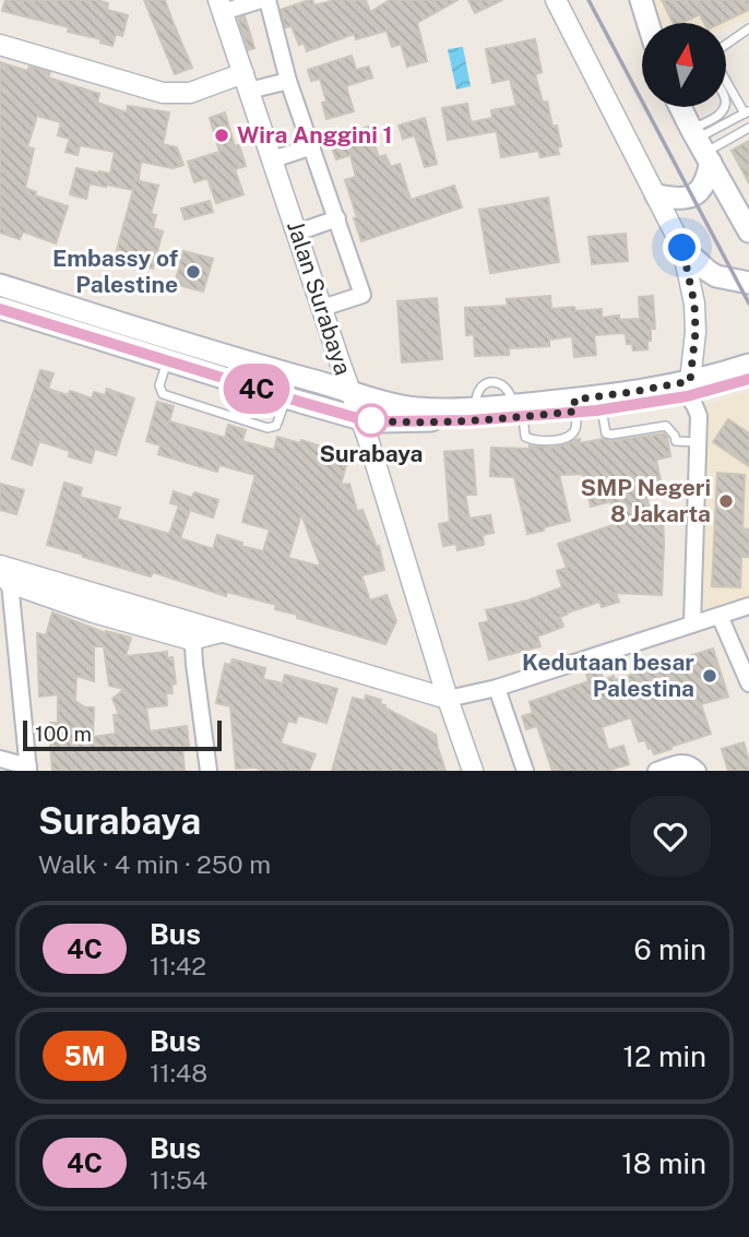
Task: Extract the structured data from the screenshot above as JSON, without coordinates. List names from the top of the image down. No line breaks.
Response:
{"streets":{"street":["Jalan Surabaya"]},"places":["Wira Anggini 1","Embassy of Palestine","Surabaya","SMP Negeri 8 Jakarta","Kedutaan besar Palestina"],"lines":["bus line 4C"],"scale_bar":"100 m","north":"top","page":{"on_map":"4C","scale":"100 m","heading":["Surabaya","Walk · 4 min · 250 m"],"list":[{"mark":"4C","name":"Bus","note":"11:42","value":"6 min"},{"mark":"5M","name":"Bus","note":"11:48","value":"12 min"},{"mark":"4C","name":"Bus","note":"11:54","value":"18 min"}]}}
